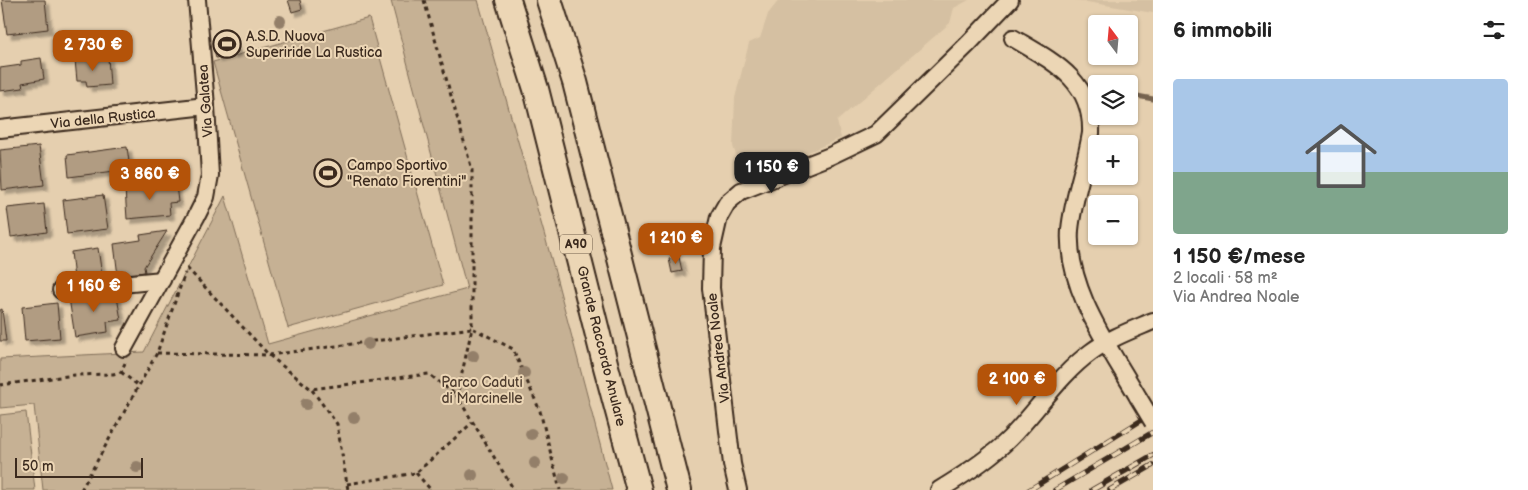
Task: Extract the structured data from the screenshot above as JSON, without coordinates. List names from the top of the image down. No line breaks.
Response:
{"streets":{"highway":["A90","Grande Raccordo Anulare"],"street":["Via Galatea","Via della Rustica","Via Andrea Noale"]},"crossings":[["Via Galatea","Via della Rustica"]],"parks":["Parco Caduti di Marcinelle"],"places":{"sports":["A.S.D. Nuova Superiride La Rustica","Campo Sportivo \"Renato Fiorentini\""]},"scale_bar":"50 m","north":"top","page":{"heading":"6 immobili","map_buttons":["+","−"],"price":["2 730 €","1 150 €","3 860 €","1 210 €","1 160 €","2 100 €"],"list":[{"name":"1 150 €/mese","note":"2 locali · 58 m² · Via Andrea Noale"}],"scale":"50 m"}}
